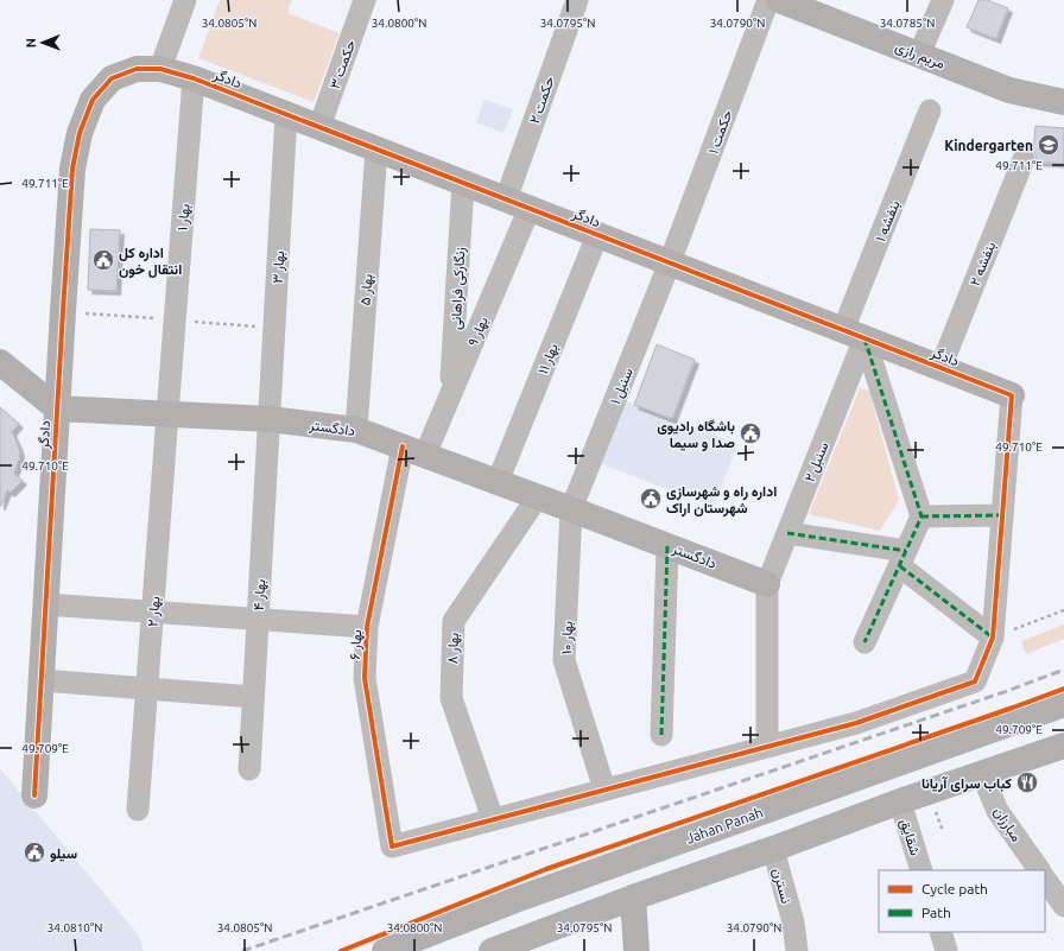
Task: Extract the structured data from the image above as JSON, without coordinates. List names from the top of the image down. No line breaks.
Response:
{"streets":{"street":["مریم رازی","حکمت ۳","دادگر","حکمت ۲","حکمت ۱","بهار ۱","بنفشه ۱","بنفشه ۲","بهار ۳","زنگارکی فراهانی","بهار ۵","بهار ۹","بهار ۱۱","سنبل ۱","دادگستر","سنبل ۲","بهار ۴","بهار ۲","بهار ۱۰","بهار ۶","بهار ۸","مبارزان","Jahan Panah","شقایق","نسترن"]},"crossings":[["مریم رازی","حکمت ۱"],["حکمت ۳","دادگر"],["دادگر","حکمت ۲"],["دادگر","حکمت ۱"],["دادگر","بهار ۱"],["دادگر","بنفشه ۱"],["دادگر","بنفشه ۲"],["دادگر","بهار ۳"],["دادگر","زنگارکی فراهانی"],["دادگر","بهار ۵"],["دادگر","بهار ۹"],["دادگر","بهار ۱۱"],["دادگر","سنبل ۱"],["دادگر","دادگستر"],["دادگر","سنبل ۲"],["حکمت ۲","بهار ۹"],["حکمت ۱","سنبل ۱"],["بهار ۱","دادگستر"],["بهار ۱","بهار ۲"],["بنفشه ۱","سنبل ۲"],["بهار ۳","دادگستر"],["بهار ۳","بهار ۴"],["زنگارکی فراهانی","بهار ۹"],["بهار ۵","دادگستر"],["بهار ۹","دادگستر"],["بهار ۹","بهار ۶"],["بهار ۱۱","دادگستر"],["سنبل ۱","دادگستر"],["سنبل ۱","بهار ۱۰"],["دادگستر","سنبل ۲"],["دادگستر","بهار ۴"],["دادگستر","بهار ۲"],["دادگستر","بهار ۱۰"],["دادگستر","بهار ۶"],["دادگستر","بهار ۸"],["بهار ۶","بهار ۸"]],"places":{"school or university":["Kindergarten"],"public building":["اداره کل انتقال خون","باشگاه رادیوی صدا و سیما","اداره راه و شهرسازی شهرستان اراک","سیلو"],"restaurant":["کباب سرای آریانا"]},"legend":["Cycle path","Path"],"north":"left","coordinates":["34.0805°N","34.0800°N","34.0795°N","34.0790°N","34.0785°N","49.711°E","49.710°E","49.709°E","34.0810°N"]}
